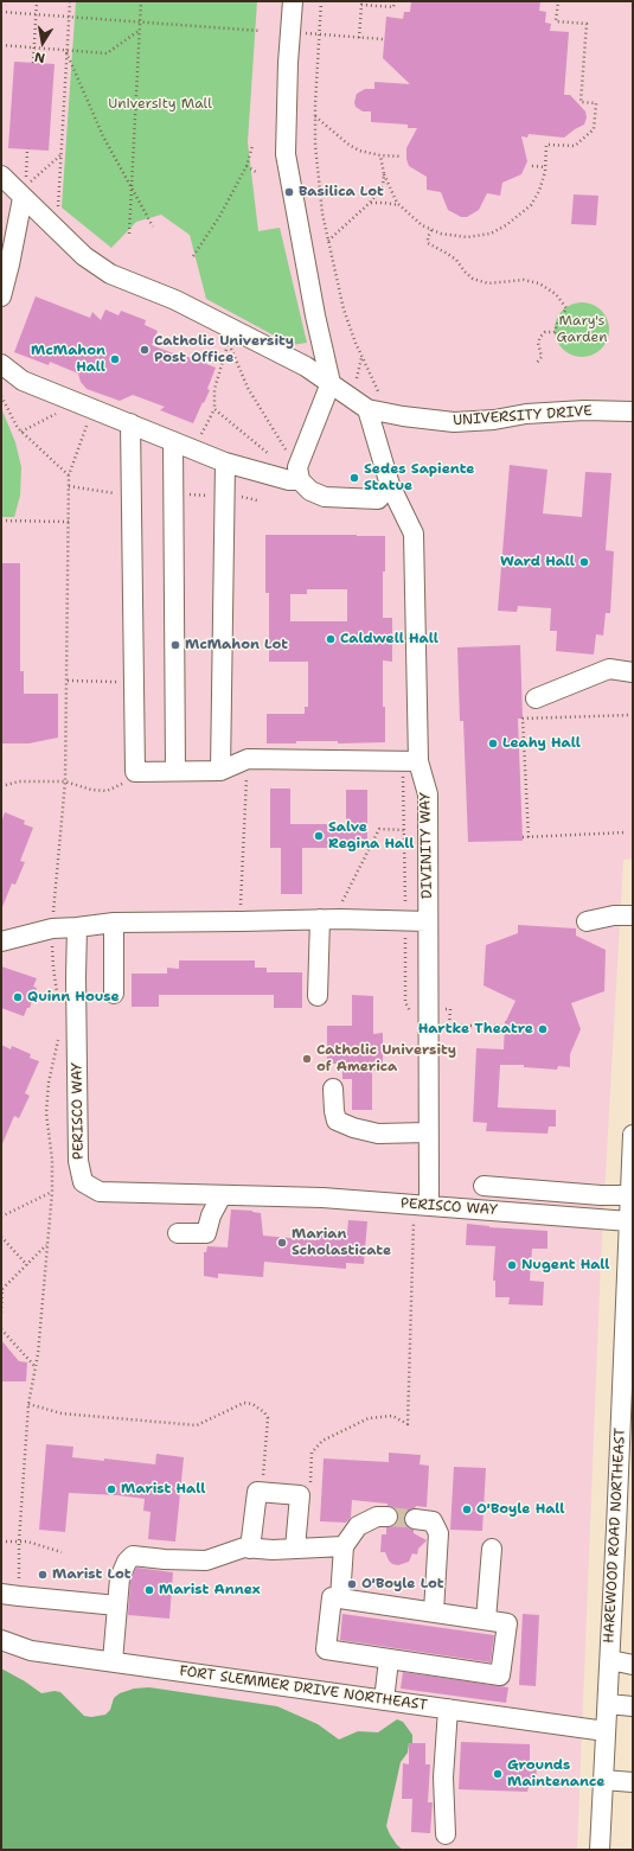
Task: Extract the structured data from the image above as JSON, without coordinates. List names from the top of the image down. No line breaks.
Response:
{"streets":{"street":["UNIVERSITY DRIVE","DIVINITY WAY","PERISCO WAY","HAREWOOD ROAD NORTHEAST","FORT SLEMMER DRIVE NORTHEAST"]},"crossings":[["UNIVERSITY DRIVE","DIVINITY WAY"],["DIVINITY WAY","PERISCO WAY"],["PERISCO WAY","HAREWOOD ROAD NORTHEAST"],["HAREWOOD ROAD NORTHEAST","FORT SLEMMER DRIVE NORTHEAST"]],"parks":["University Mall","Mary's Garden"],"places":["Basilica Lot","Catholic University Post Office","McMahon Hall","Sedes Sapiente Statue","Ward Hall","Caldwell Hall","McMahon Lot","Leahy Hall","Salve Regina Hall","Quinn House","Hartke Theatre","Catholic University of America","Marian Scholasticate","Nugent Hall","Marist Hall","O'Boyle Hall","Marist Lot","O'Boyle Lot","Marist Annex","Grounds Maintenance"],"north":"bottom"}
